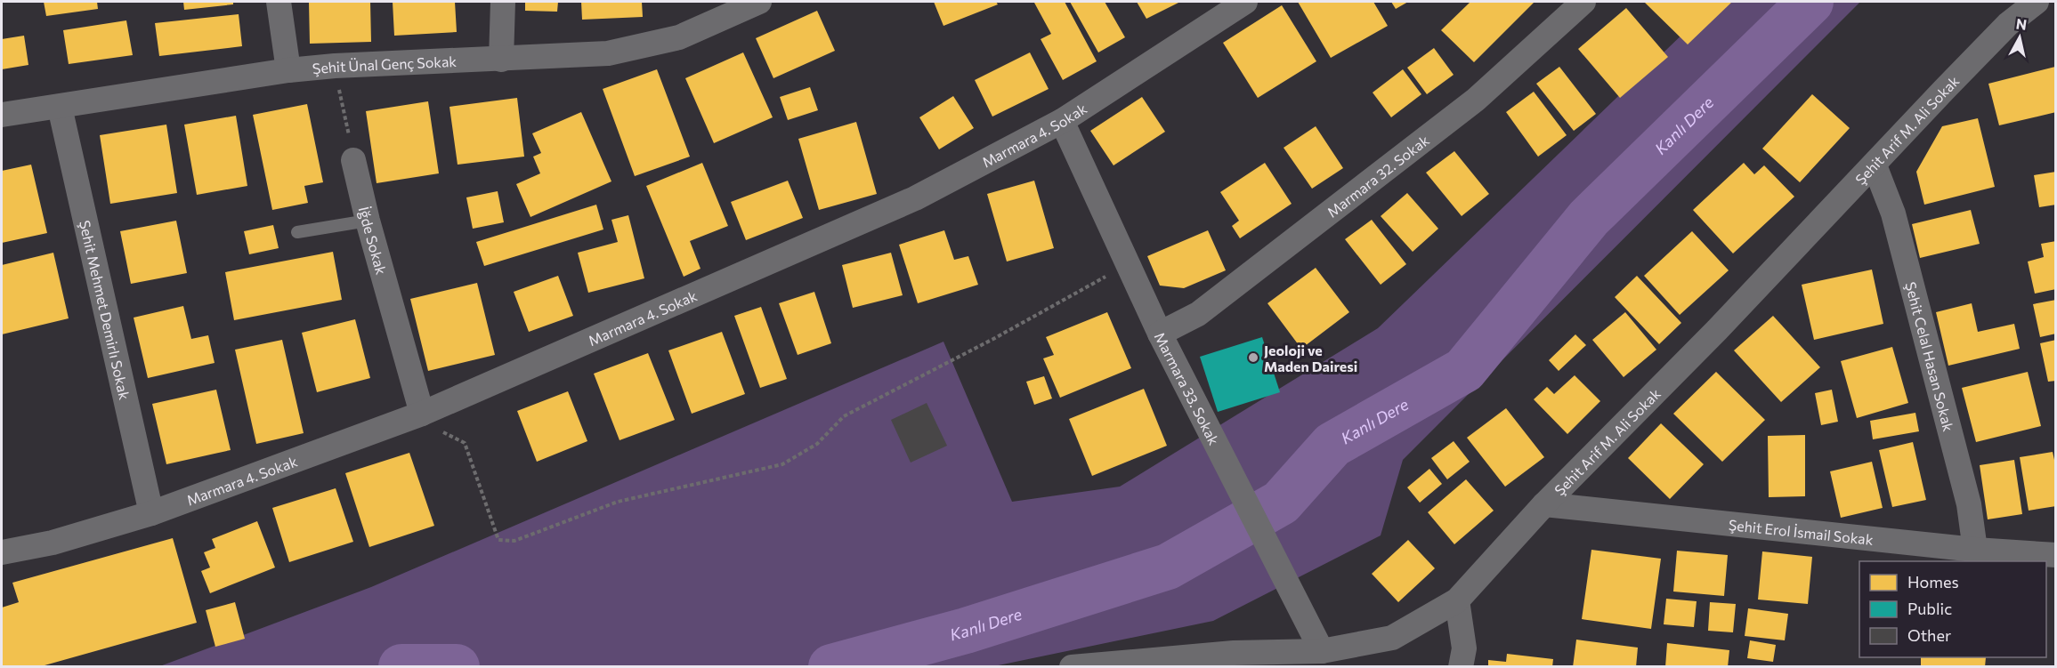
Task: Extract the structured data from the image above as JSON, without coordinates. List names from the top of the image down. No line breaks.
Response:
{"streets":{"street":["Şehit Ünal Genç Sokak","Şehit Arif M. Ali Sokak","Marmara 4. Sokak","Marmara 32. Sokak","İğde Sokak","Şehit Mehmet Demirlı Sokak","Şehit Celal Hasan Sokak","Marmara 33. Sokak","Şehit Erol İsmail Sokak"]},"crossings":[["Şehit Ünal Genç Sokak","Şehit Mehmet Demirlı Sokak"],["Şehit Arif M. Ali Sokak","Şehit Celal Hasan Sokak"],["Şehit Arif M. Ali Sokak","Marmara 33. Sokak"],["Şehit Arif M. Ali Sokak","Şehit Erol İsmail Sokak"],["Marmara 4. Sokak","İğde Sokak"],["Marmara 4. Sokak","Şehit Mehmet Demirlı Sokak"],["Marmara 4. Sokak","Marmara 33. Sokak"],["Marmara 32. Sokak","Marmara 33. Sokak"],["Şehit Celal Hasan Sokak","Şehit Erol İsmail Sokak"]],"water":["Kanlı Dere"],"places":["Jeoloji ve Maden Dairesi"],"legend":["Homes","Public","Other"],"north":"top"}
